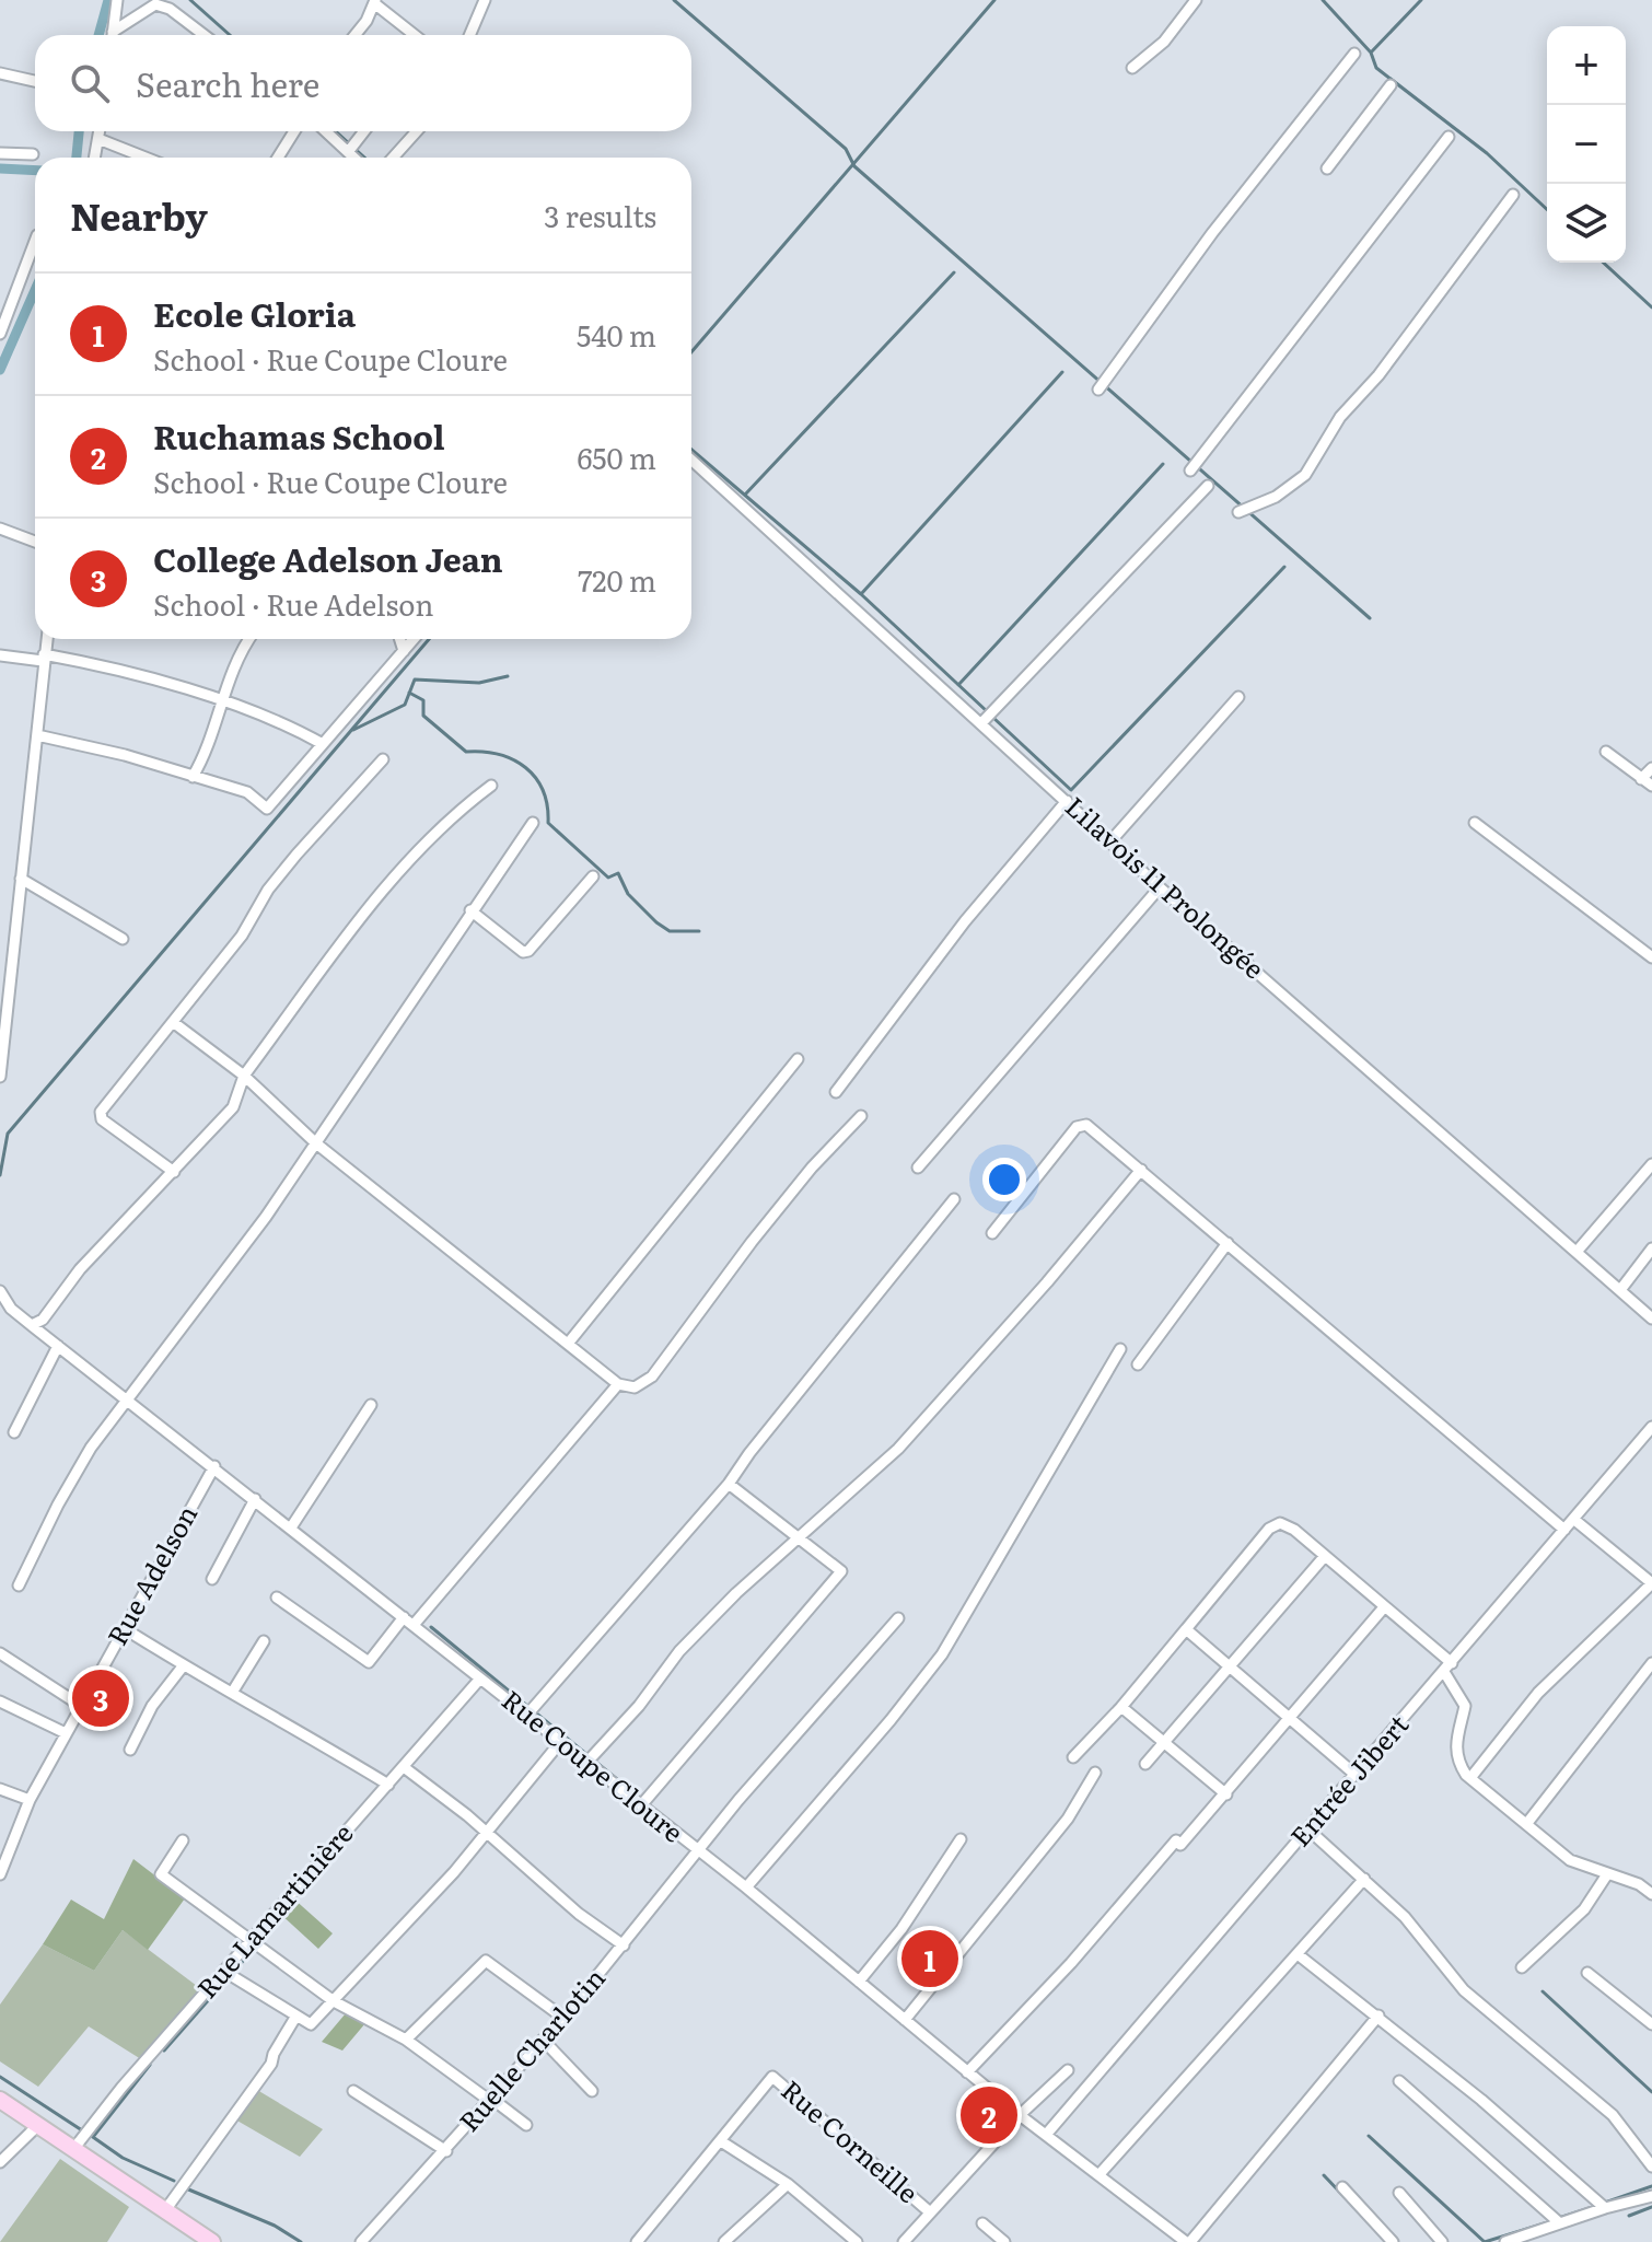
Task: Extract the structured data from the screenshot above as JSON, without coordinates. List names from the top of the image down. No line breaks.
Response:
{"streets":{"street":["Lilavois 11 Prolongée","Rue Adelson","Rue Coupe Cloure","Entrée Jibert","Rue Lamartinière","Ruelle Charlotin","Rue Corneille"]},"crossings":[["Rue Adelson","Rue Coupe Cloure"],["Rue Coupe Cloure","Entrée Jibert"],["Rue Coupe Cloure","Rue Lamartinière"],["Rue Coupe Cloure","Ruelle Charlotin"]],"page":{"map_buttons":["+","−"],"search":"Search here","heading":["Nearby","3 results"],"list":[{"mark":"1","name":"Ecole Gloria","note":"School · Rue Coupe Cloure","value":"540 m"},{"mark":"2","name":"Ruchamas School","note":"School · Rue Coupe Cloure","value":"650 m"},{"mark":"3","name":"College Adelson Jean","note":"School · Rue Adelson","value":"720 m"}],"pins":["3","1","2"]}}
